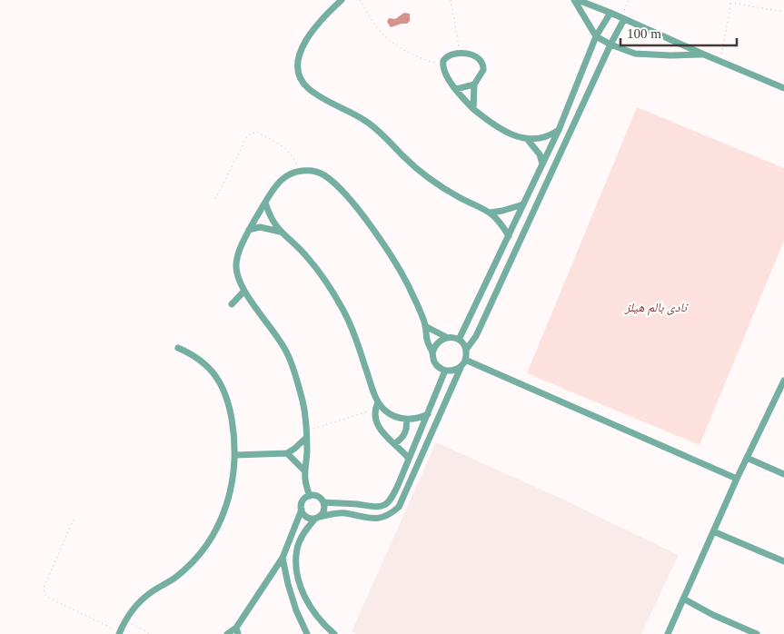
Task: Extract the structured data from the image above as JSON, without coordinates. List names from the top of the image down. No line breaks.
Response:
{"parks":["نادى بالم هيلز"],"scale_bar":"100 m"}
